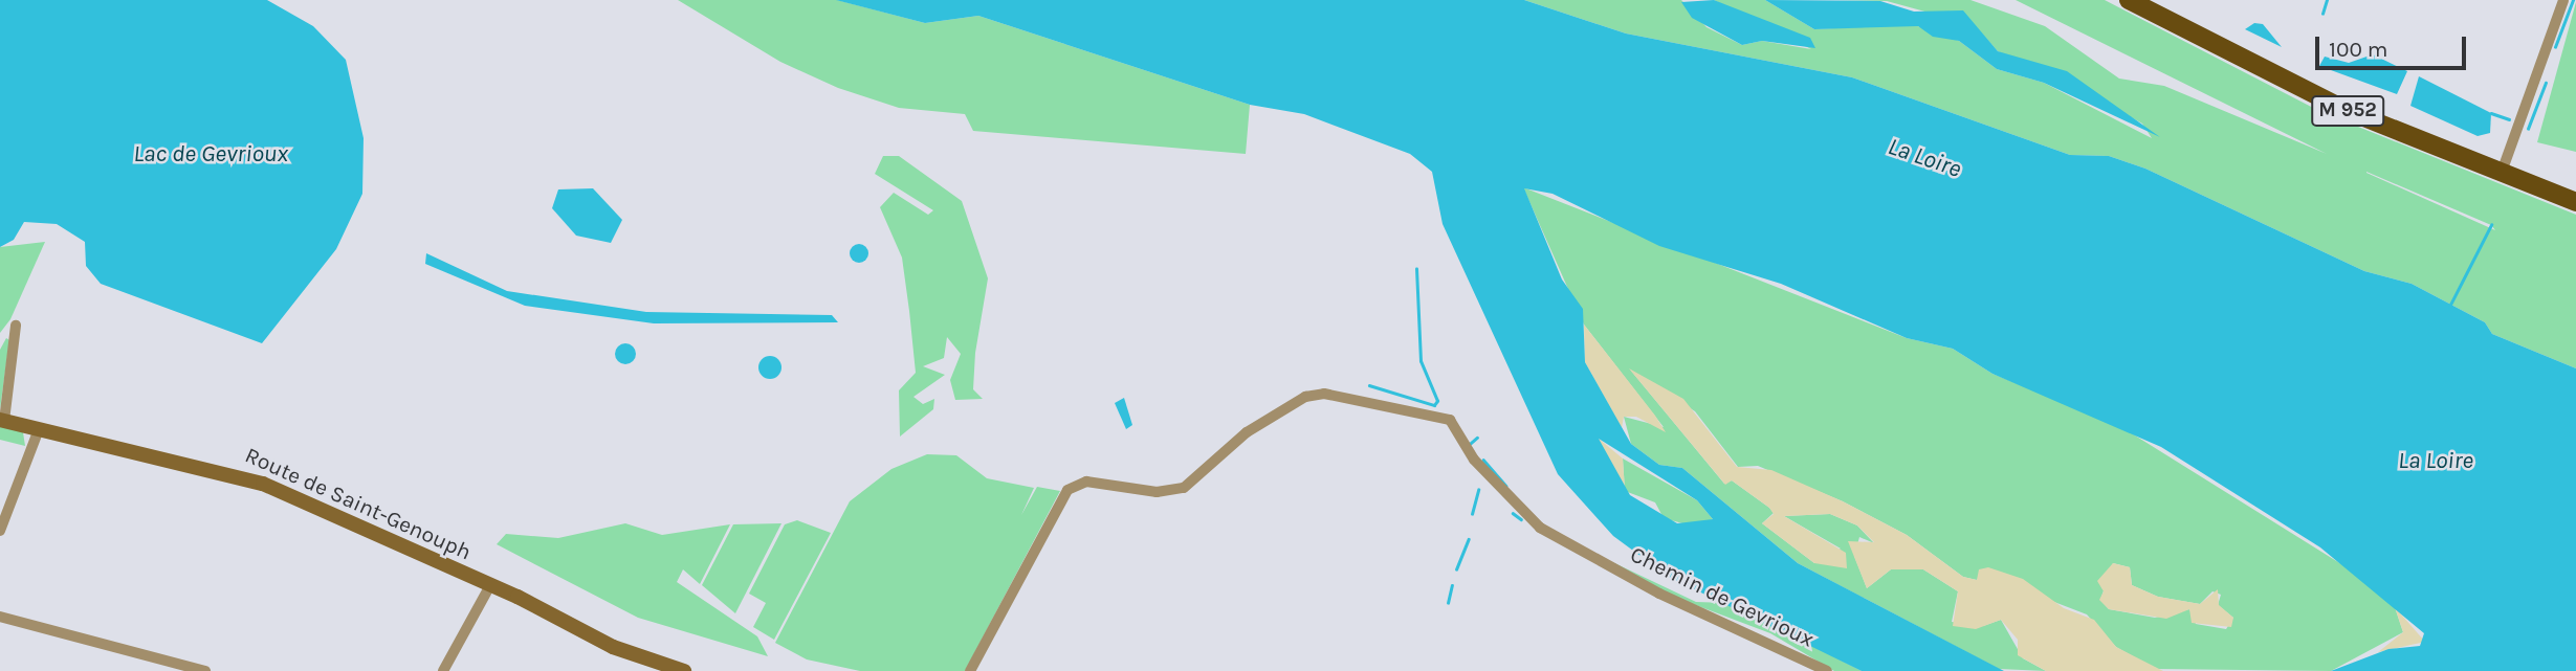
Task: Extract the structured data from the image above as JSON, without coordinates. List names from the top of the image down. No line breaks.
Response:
{"streets":{"main road":["M 952"],"street":["Route de Saint-Genouph","Chemin de Gevrioux"]},"water":["Lac de Gevrioux","La Loire"],"scale_bar":"100 m"}
